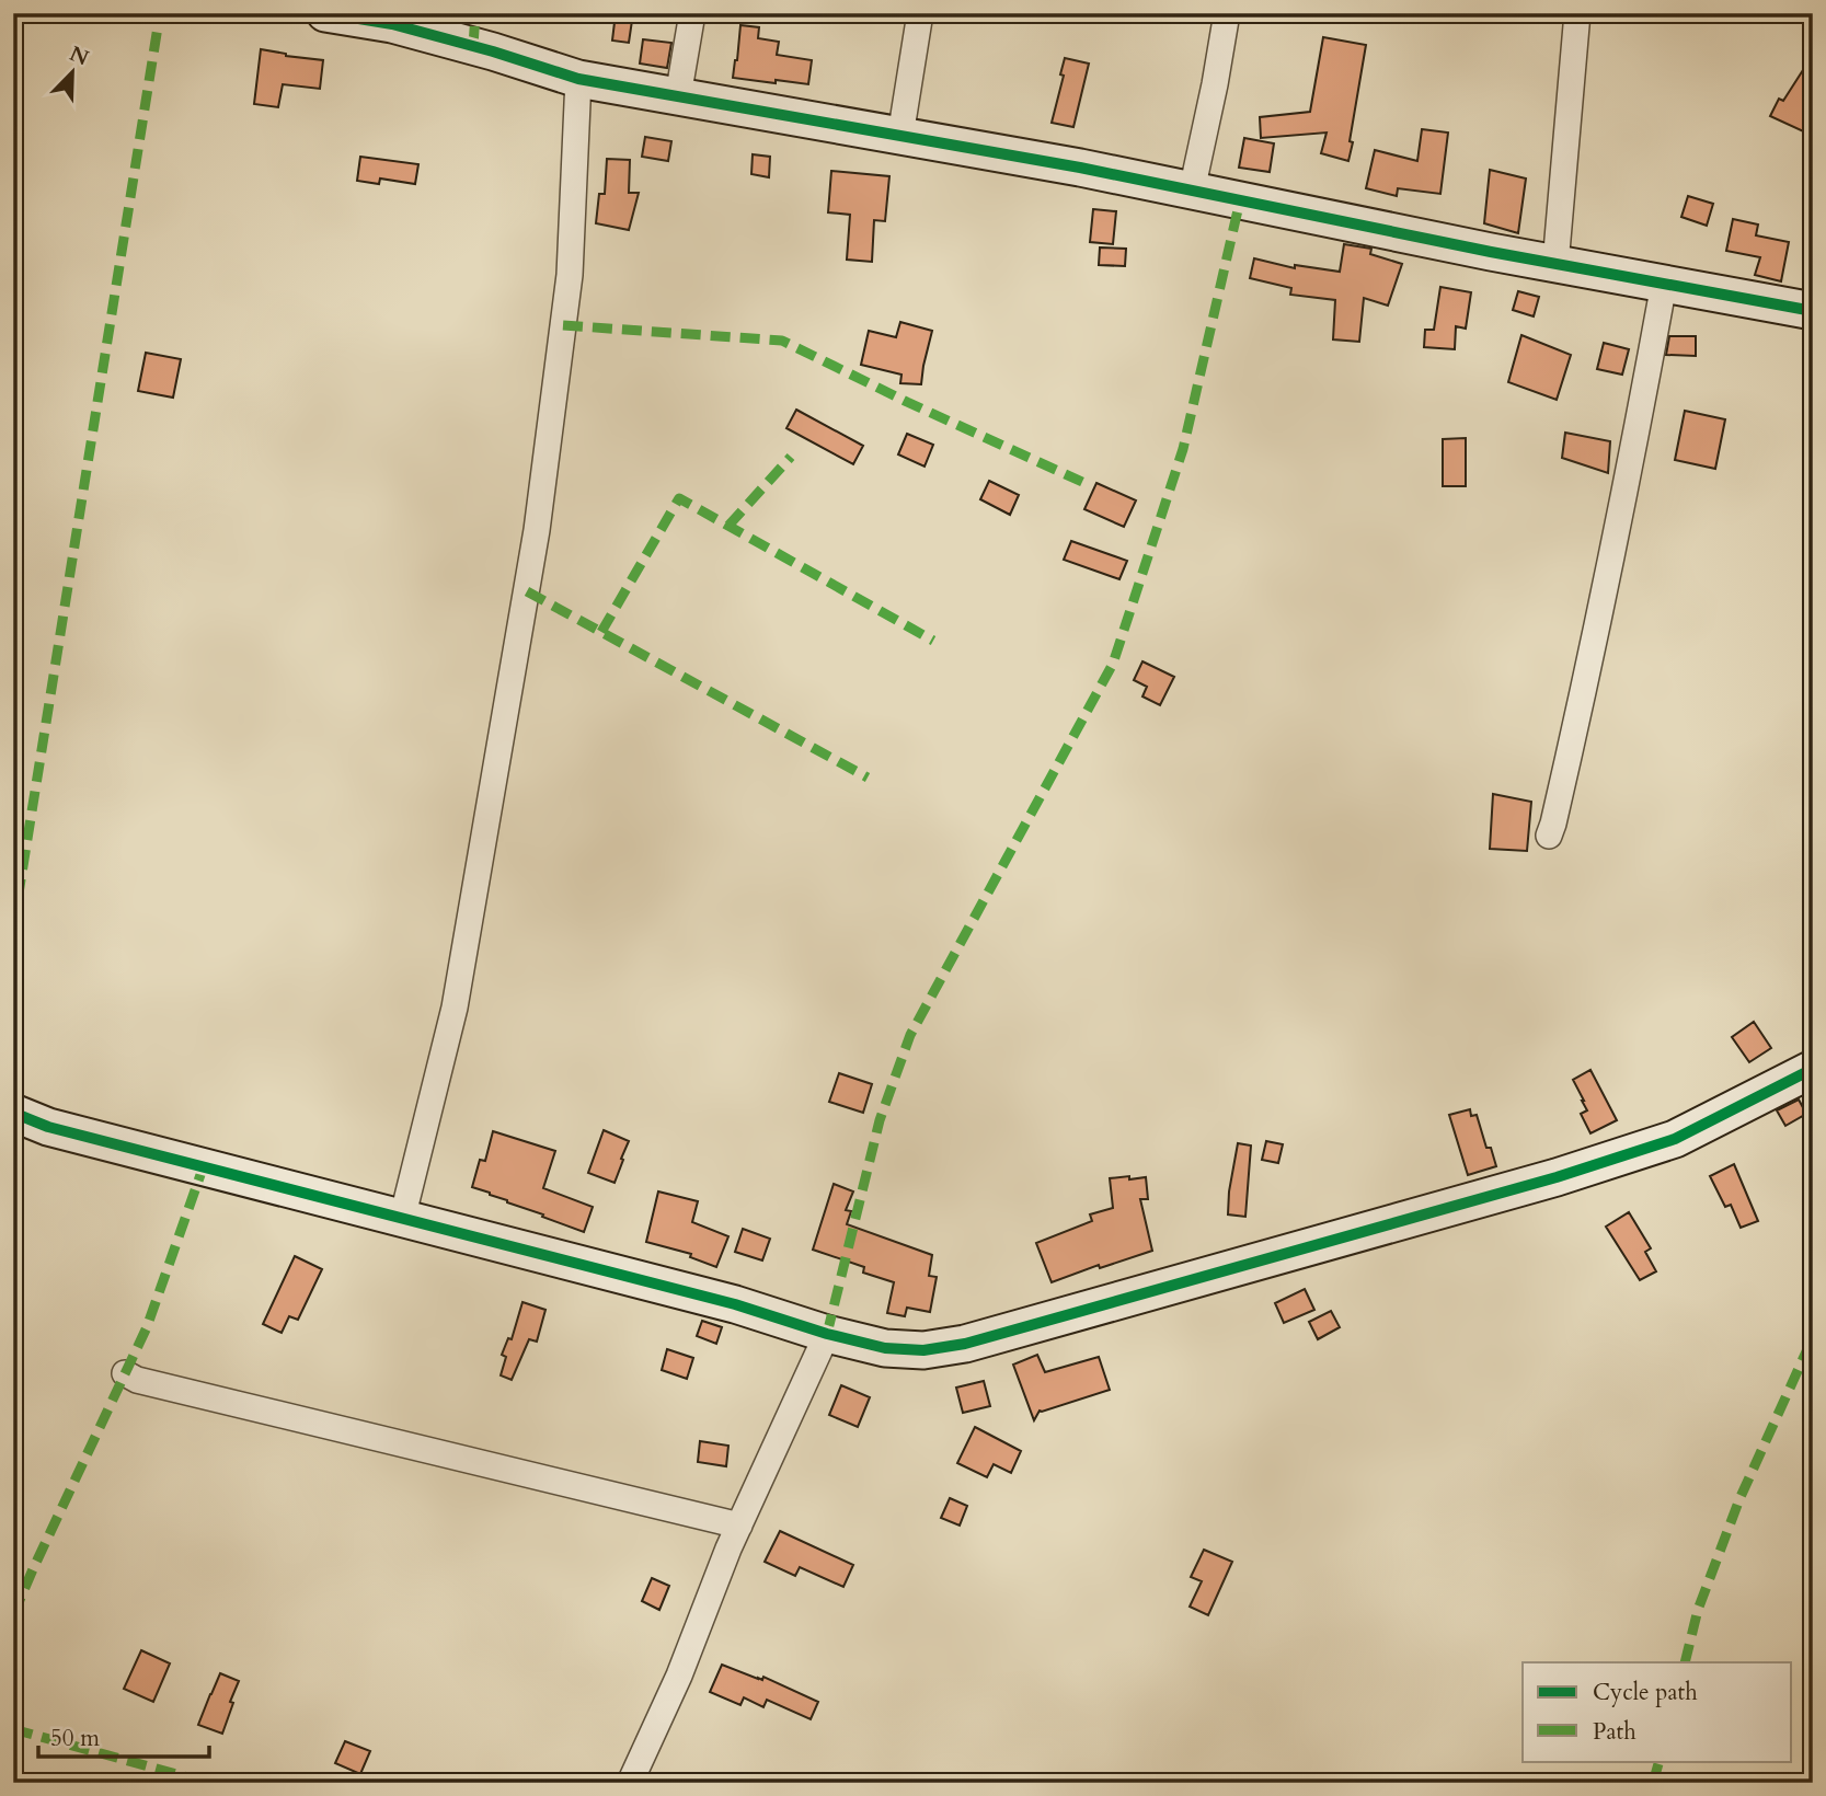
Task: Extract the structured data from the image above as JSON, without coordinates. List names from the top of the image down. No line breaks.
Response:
{"legend":["Cycle path","Path"],"scale_bar":"50 m","north":"top right"}
